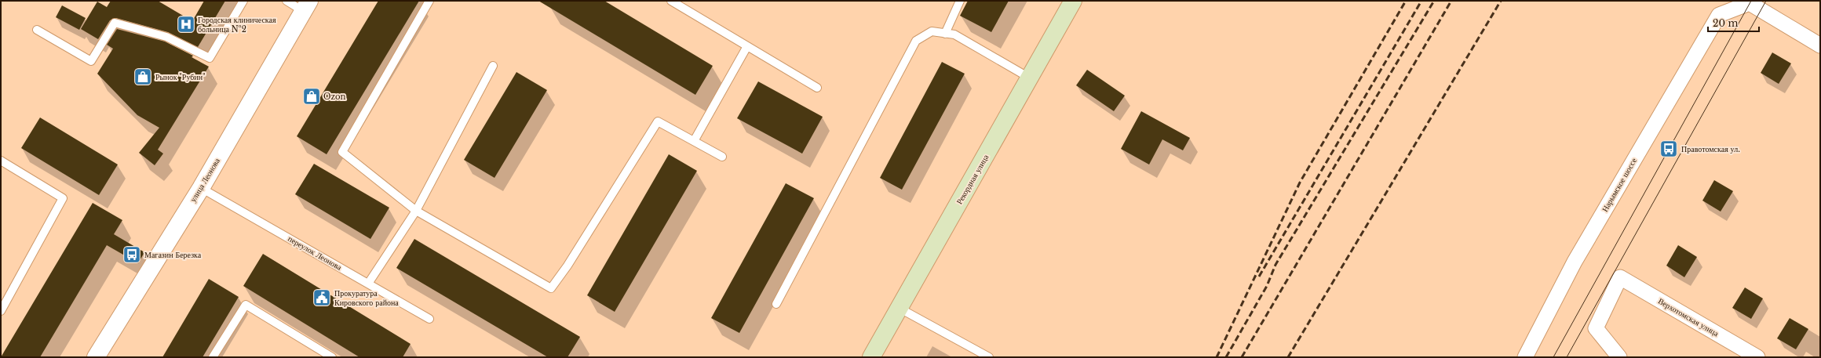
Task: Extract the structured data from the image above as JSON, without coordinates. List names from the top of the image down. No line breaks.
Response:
{"streets":{"main road":["Рекордная улица"],"street":["улица Леонова","Нарымское шоссе","Верхотомская улица"],"lane":["переулок Леонова"]},"crossings":[["улица Леонова","переулок Леонова"]],"places":{"hospital":["Городская клиническая больница №2"],"shop":["Рынок \"Рубин\"","Ozon"],"bus stop":["Правотомская ул.","Магазин Березка"],"public building":["Прокуратура Кировского района"]},"scale_bar":"20 m"}
